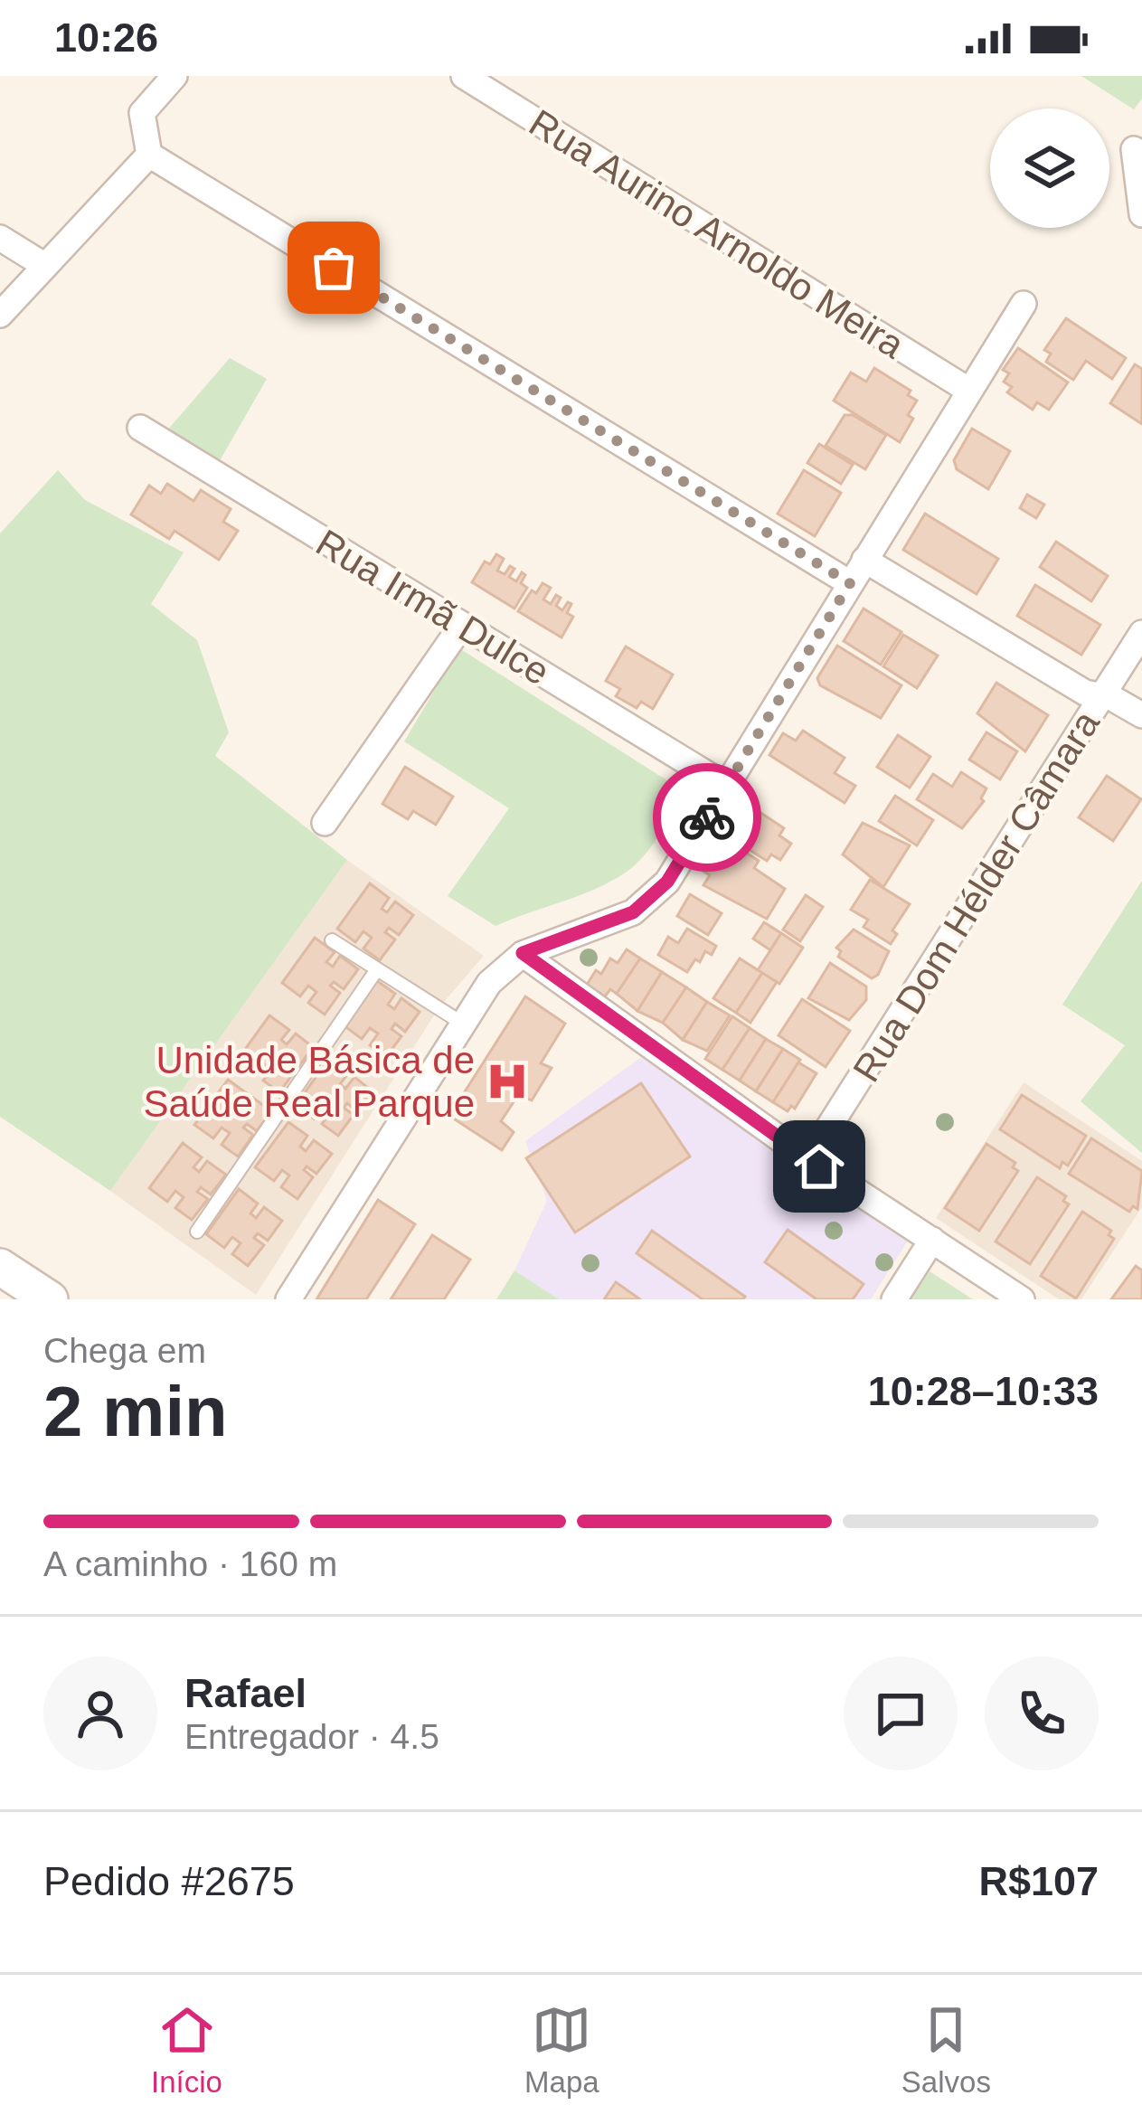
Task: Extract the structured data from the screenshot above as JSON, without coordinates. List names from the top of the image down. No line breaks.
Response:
{"streets":{"street":["Rua Aurino Arnoldo Meira","Rua Irmã Dulce","Rua Dom Hélder Câmara"]},"places":{"hospital":["Unidade Básica de Saúde Real Parque"]},"page":{"status":"10:26","heading":["2 min","Chega em","10:28–10:33"],"panel":["Rafael","Entregador · 4.5","Pedido #2675","R$107"],"bar":"A caminho · 160 m","tabs":["Início","Mapa","Salvos"]}}
